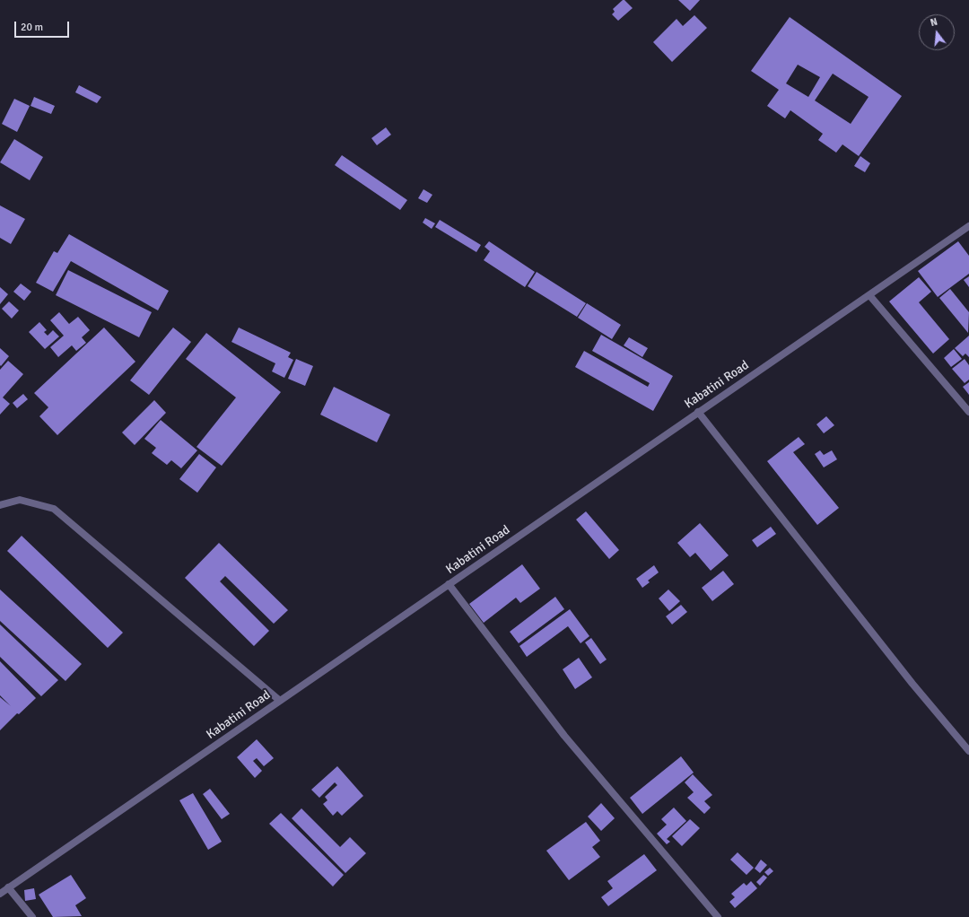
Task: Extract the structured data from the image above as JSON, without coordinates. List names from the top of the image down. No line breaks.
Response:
{"streets":{"street":["Kabatini Road"]},"scale_bar":"20 m","north":"top"}
